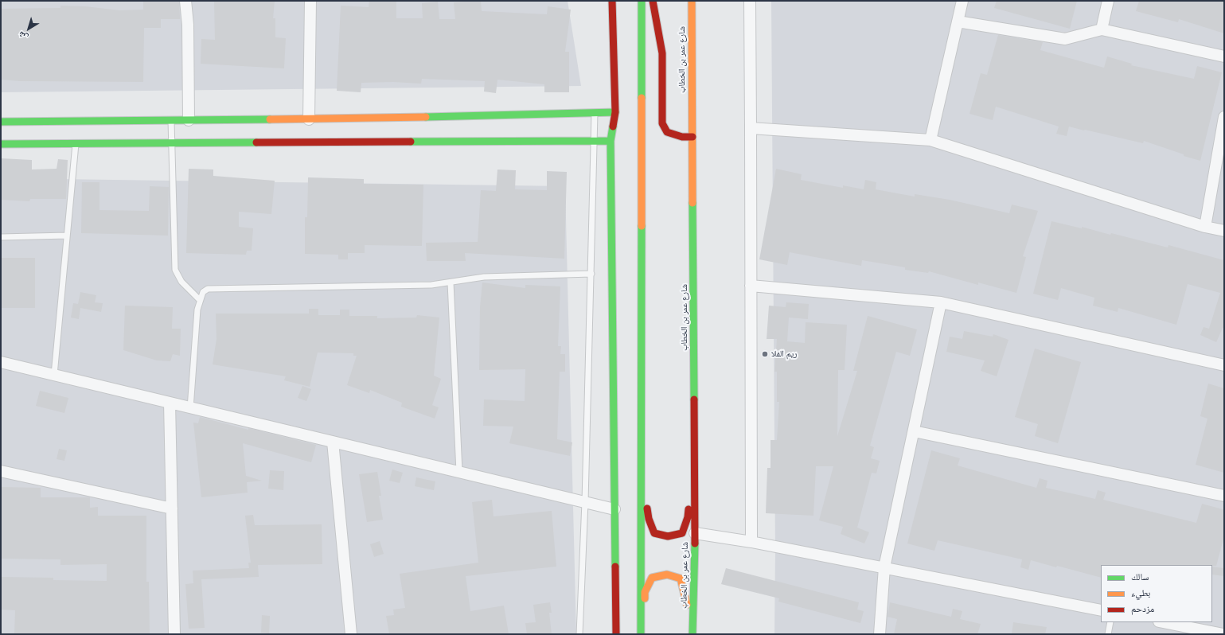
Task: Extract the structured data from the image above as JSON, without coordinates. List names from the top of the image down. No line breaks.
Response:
{"streets":{"street":["شارع عمر بن الخطاب"]},"places":["ريم الفلا"],"legend":["سالك","بطيء","مزدحم"],"north":"bottom left"}
